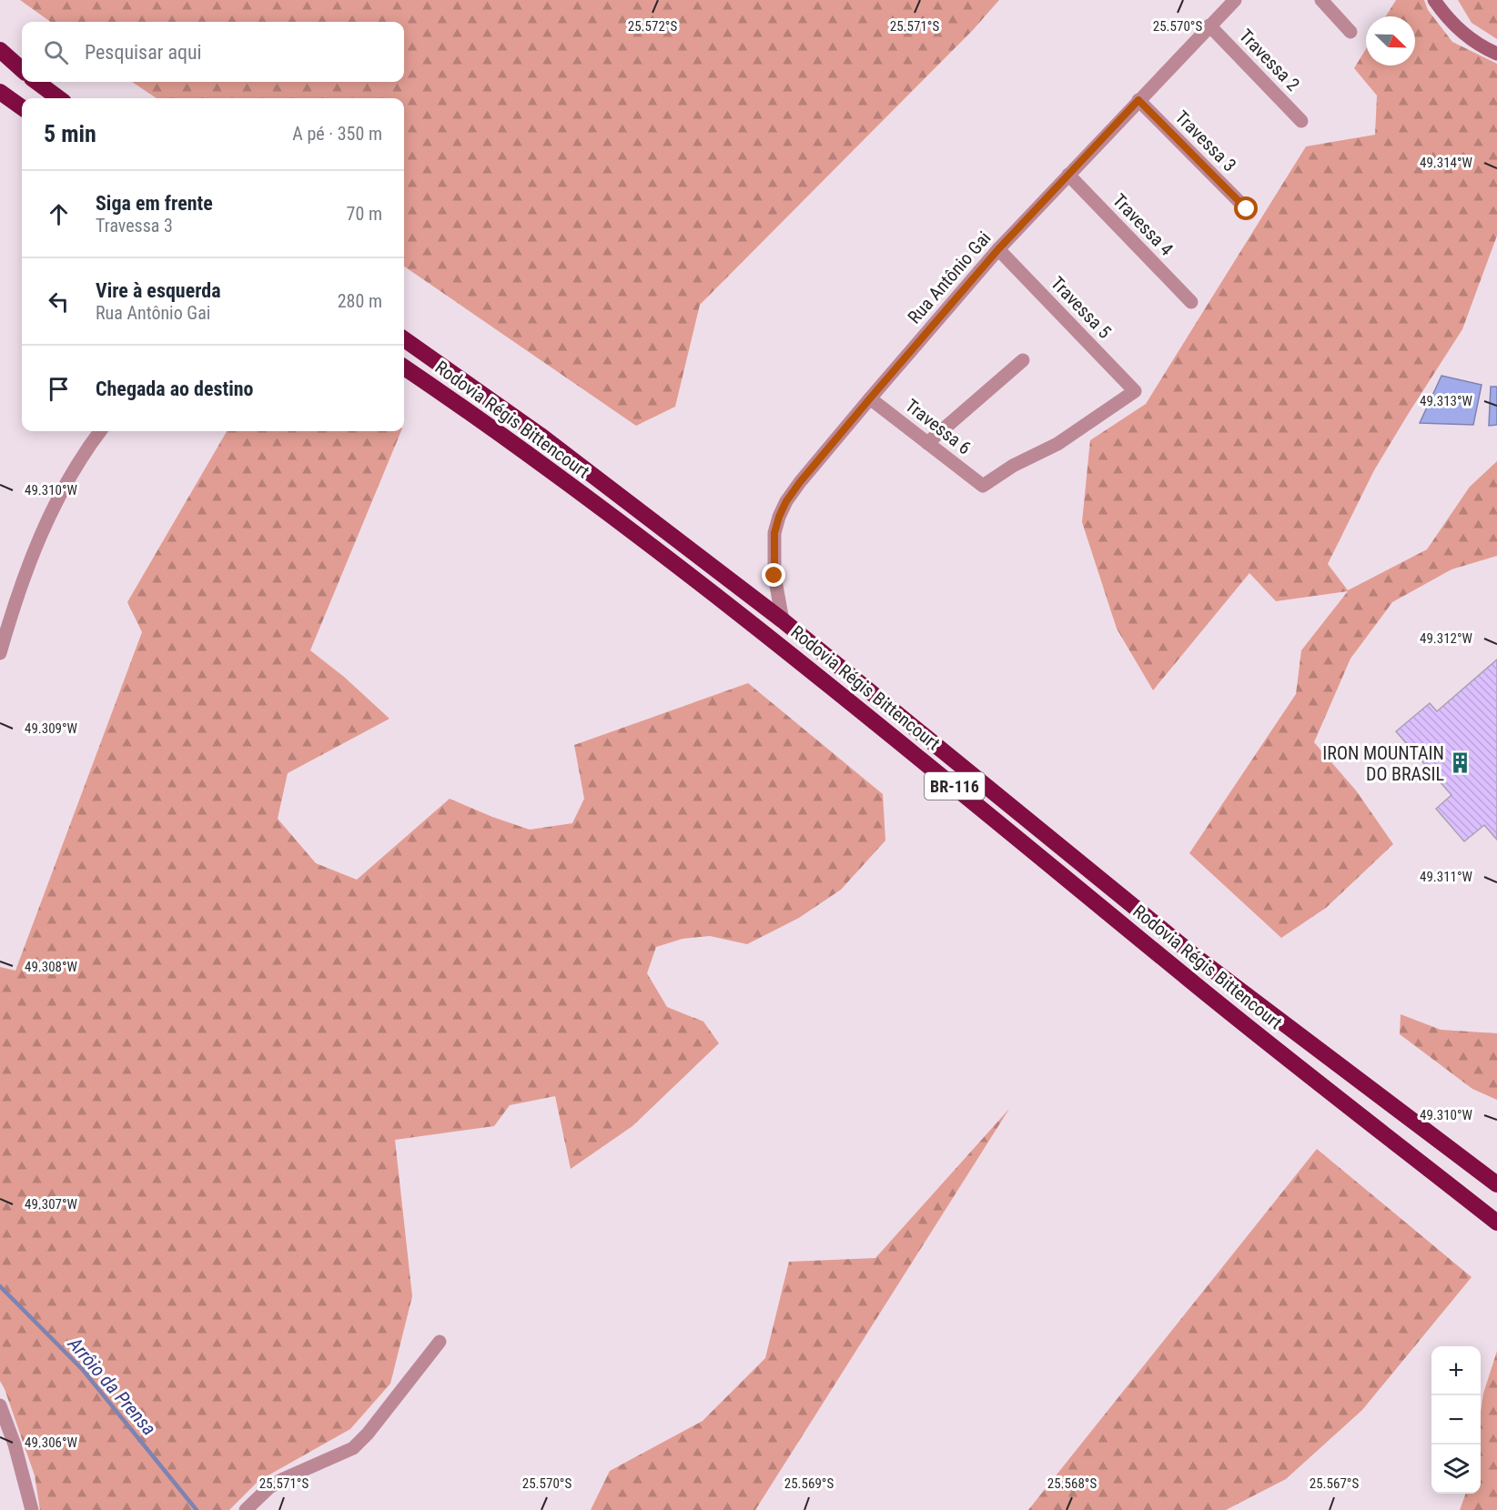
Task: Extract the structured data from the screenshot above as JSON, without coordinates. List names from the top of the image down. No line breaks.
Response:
{"streets":{"highway":["Rodovia Régis Bittencourt","BR-116"],"street":["Travessa 2","Travessa 3","Travessa 4","Rua Antônio Gai","Travessa 5","Travessa 6"]},"crossings":[["Travessa 2","Rua Antônio Gai"],["Travessa 3","Rua Antônio Gai"],["Travessa 4","Rua Antônio Gai"],["Rua Antônio Gai","Travessa 5"],["Rua Antônio Gai","Rodovia Régis Bittencourt"],["Rua Antônio Gai","Travessa 6"],["Travessa 5","Travessa 6"]],"water":["Arrôio da Prensa"],"places":{"building":["IRON MOUNTAIN DO BRASIL"]},"north":"bottom right","page":{"search":"Pesquisar aqui","heading":["5 min","A pé · 350 m"],"list":[["Siga em frente","Travessa 3","70 m"],["Vire à esquerda","Rua Antônio Gai","280 m"],"Chegada ao destino"],"map_buttons":["+","−"]},"coordinates":["25.572°S","25.571°S","25.570°S","49.314°W","49.313°W","49.310°W","49.312°W","49.309°W","49.311°W","49.308°W","49.307°W","49.306°W","25.569°S","25.568°S","25.567°S"]}
